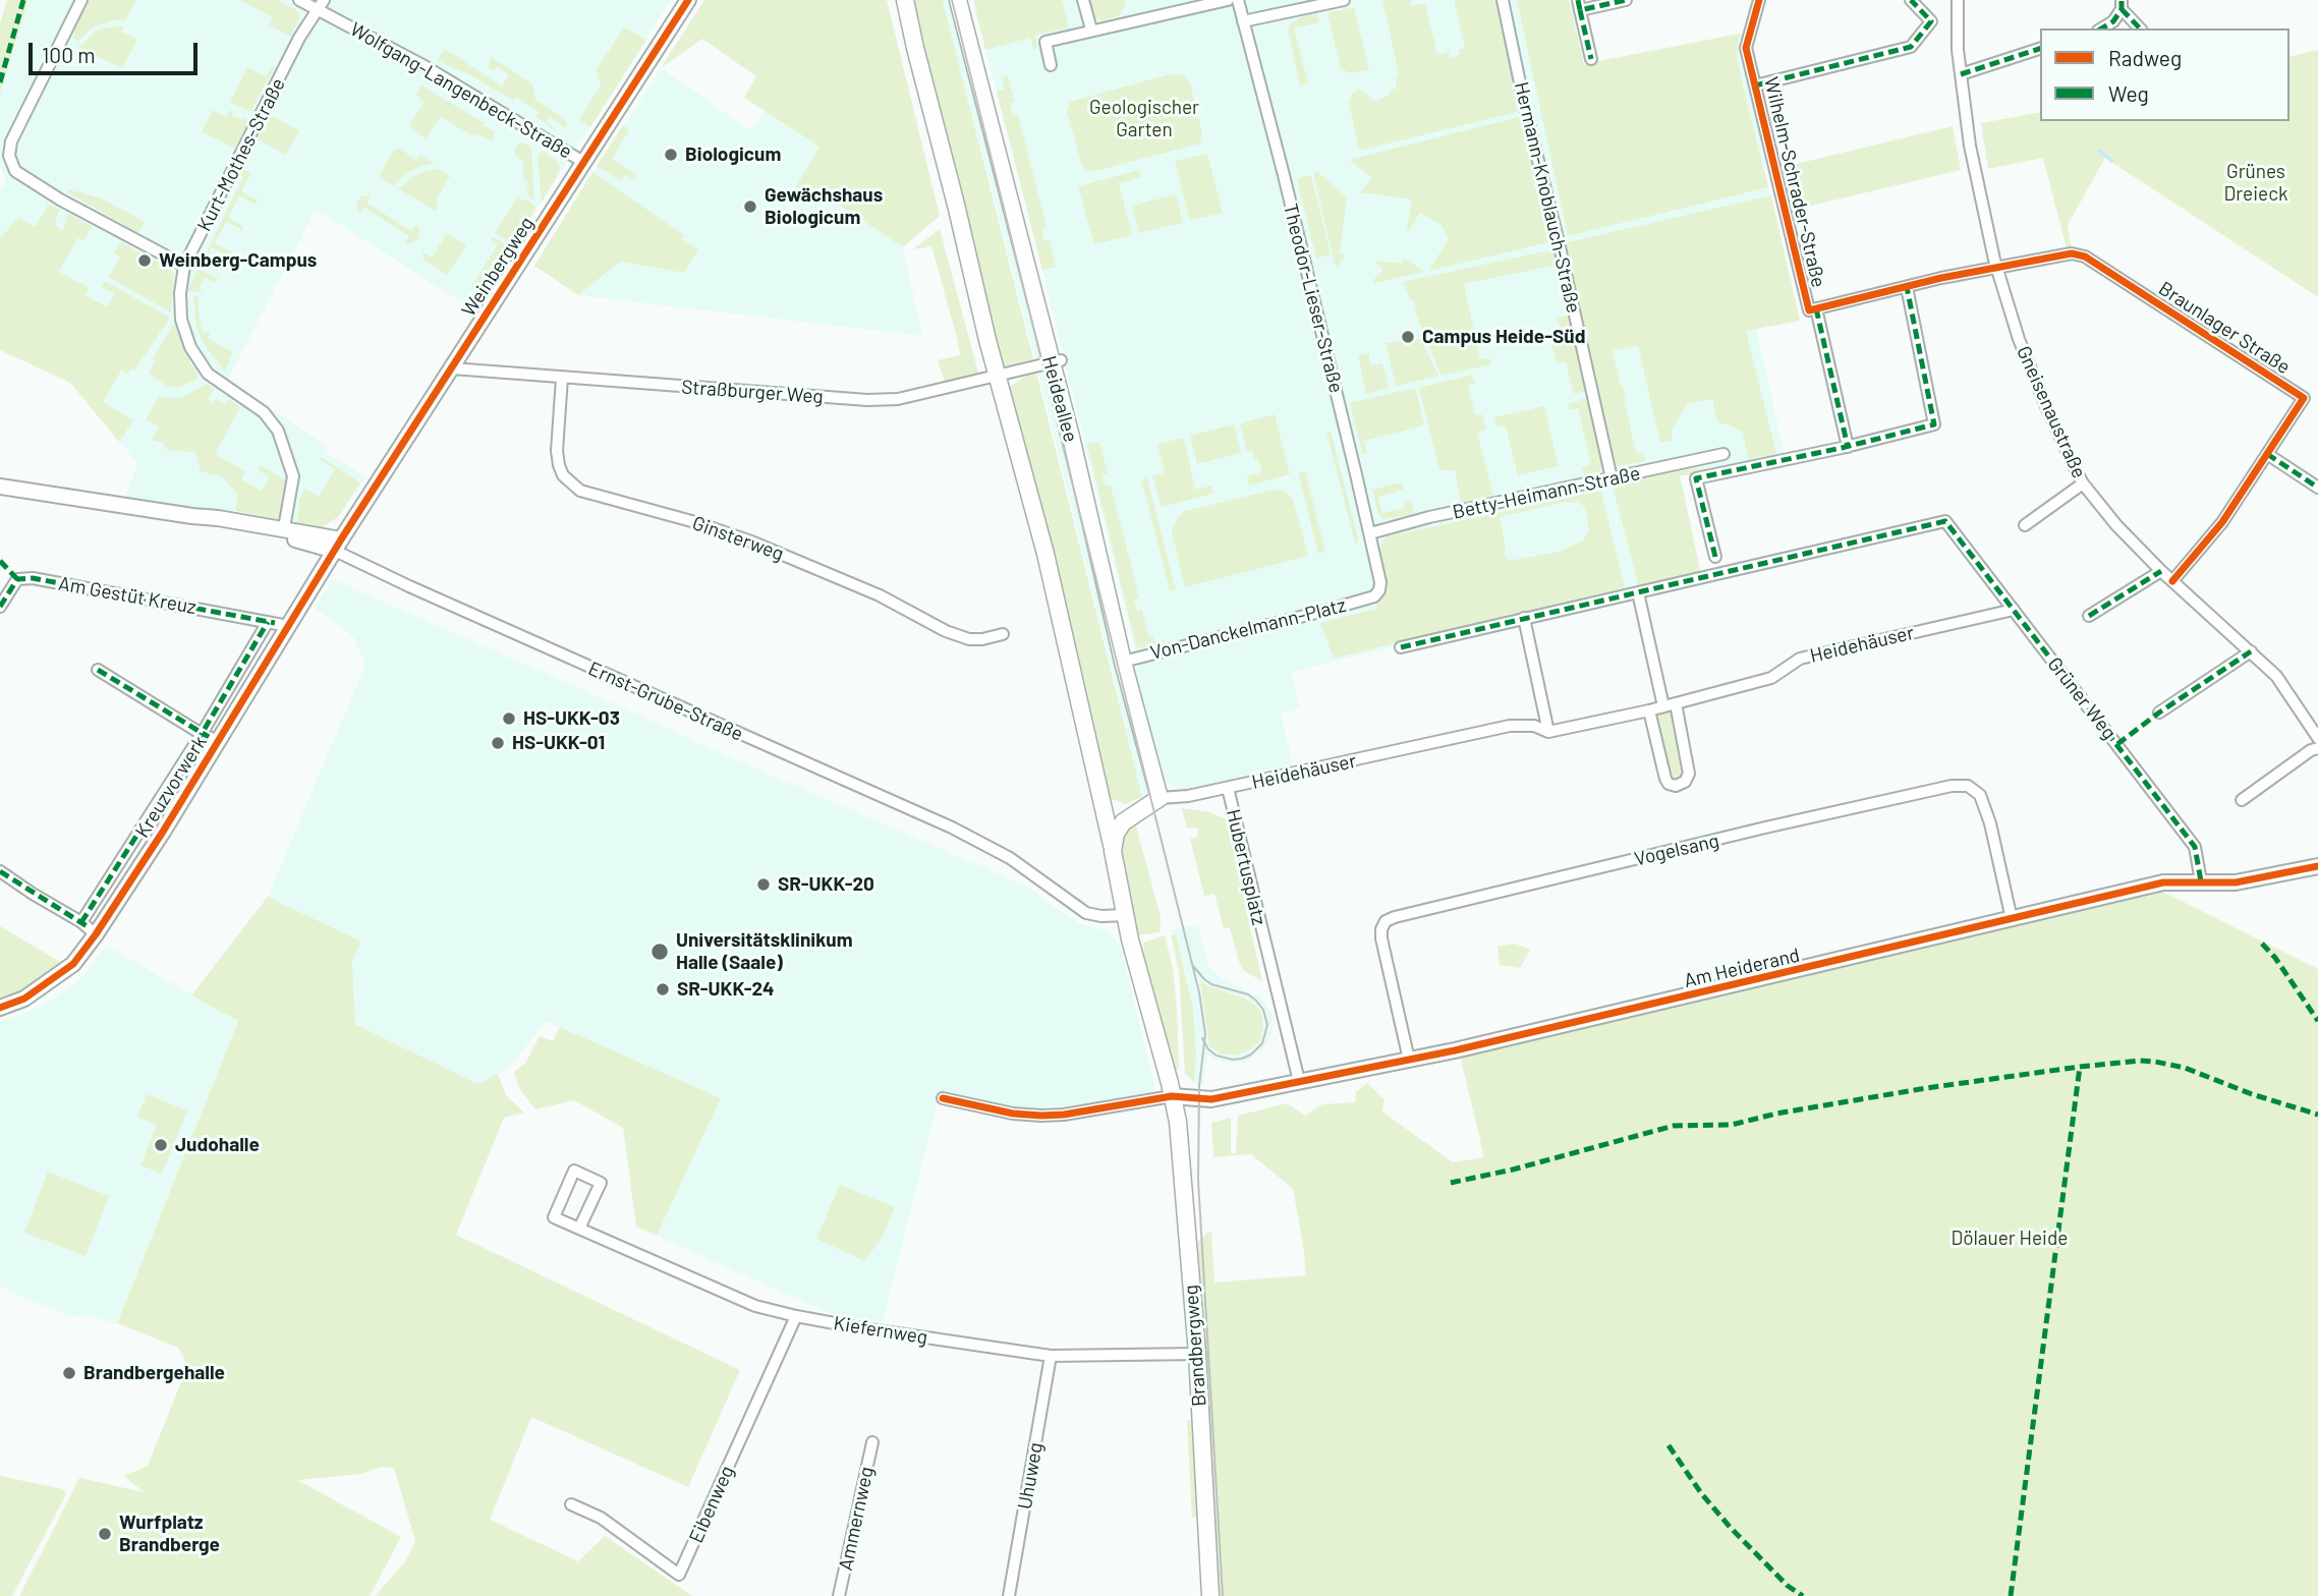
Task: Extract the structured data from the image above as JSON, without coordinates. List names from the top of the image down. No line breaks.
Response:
{"streets":{"main road":["Heideallee","Hubertusplatz","Brandbergweg"],"street":["Wolfgang-Langenbeck-Straße","Kurt-Mothes-Straße","Wilhelm-Schrader-Straße","Hermann-Knoblauch-Straße","Weinbergweg","Theodor-Lieser-Straße","Braunlager Straße","Straßburger Weg","Gneisenaustraße","Betty-Heimann-Straße","Ginsterweg","Am Gestüt Kreuz","Von-Danckelmann-Platz","Heidehäuser","Grüner Weg","Ernst-Grube-Straße","Kreuzvorwerk","Vogelsang","Am Heiderand","Kiefernweg","Uhuweg","Eibenweg","Ammernweg"]},"crossings":[["Wolfgang-Langenbeck-Straße","Kurt-Mothes-Straße"],["Wolfgang-Langenbeck-Straße","Weinbergweg"],["Kurt-Mothes-Straße","Ernst-Grube-Straße"],["Wilhelm-Schrader-Straße","Braunlager Straße"],["Wilhelm-Schrader-Straße","Gneisenaustraße"],["Hermann-Knoblauch-Straße","Betty-Heimann-Straße"],["Weinbergweg","Straßburger Weg"],["Weinbergweg","Ernst-Grube-Straße"],["Weinbergweg","Kreuzvorwerk"],["Theodor-Lieser-Straße","Betty-Heimann-Straße"],["Theodor-Lieser-Straße","Von-Danckelmann-Platz"],["Braunlager Straße","Gneisenaustraße"],["Straßburger Weg","Heideallee"],["Straßburger Weg","Ginsterweg"],["Heideallee","Von-Danckelmann-Platz"],["Heideallee","Hubertusplatz"],["Am Gestüt Kreuz","Kreuzvorwerk"],["Heidehäuser","Grüner Weg"],["Heidehäuser","Hubertusplatz"],["Grüner Weg","Am Heiderand"],["Ernst-Grube-Straße","Kreuzvorwerk"],["Vogelsang","Am Heiderand"],["Hubertusplatz","Am Heiderand"],["Am Heiderand","Brandbergweg"],["Kiefernweg","Brandbergweg"],["Kiefernweg","Uhuweg"],["Kiefernweg","Eibenweg"]],"parks":["Geologischer Garten","Grünes Dreieck","Dölauer Heide"],"places":["Biologicum","Gewächshaus Biologicum","Weinberg-Campus","Campus Heide-Süd","HS-UKK-03","HS-UKK-01","SR-UKK-20","Universitätsklinikum Halle (Saale)","SR-UKK-24","Judohalle","Brandbergehalle","Wurfplatz Brandberge"],"legend":["Radweg","Weg"],"scale_bar":"100 m"}
